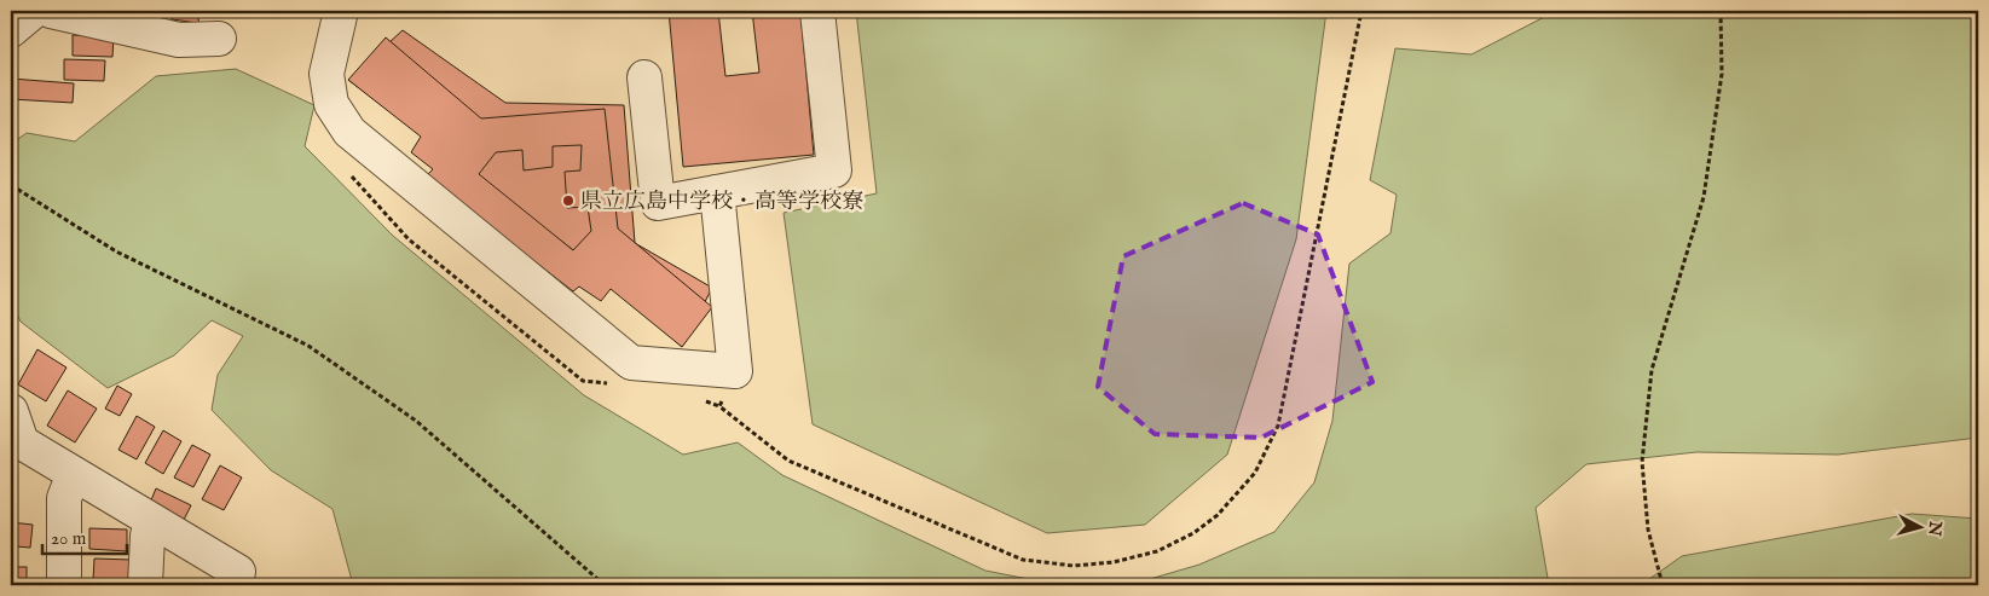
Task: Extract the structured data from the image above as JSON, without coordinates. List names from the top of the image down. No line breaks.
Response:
{"places":["県立広島中学校・高等学校寮"],"scale_bar":"20 m","north":"right"}
